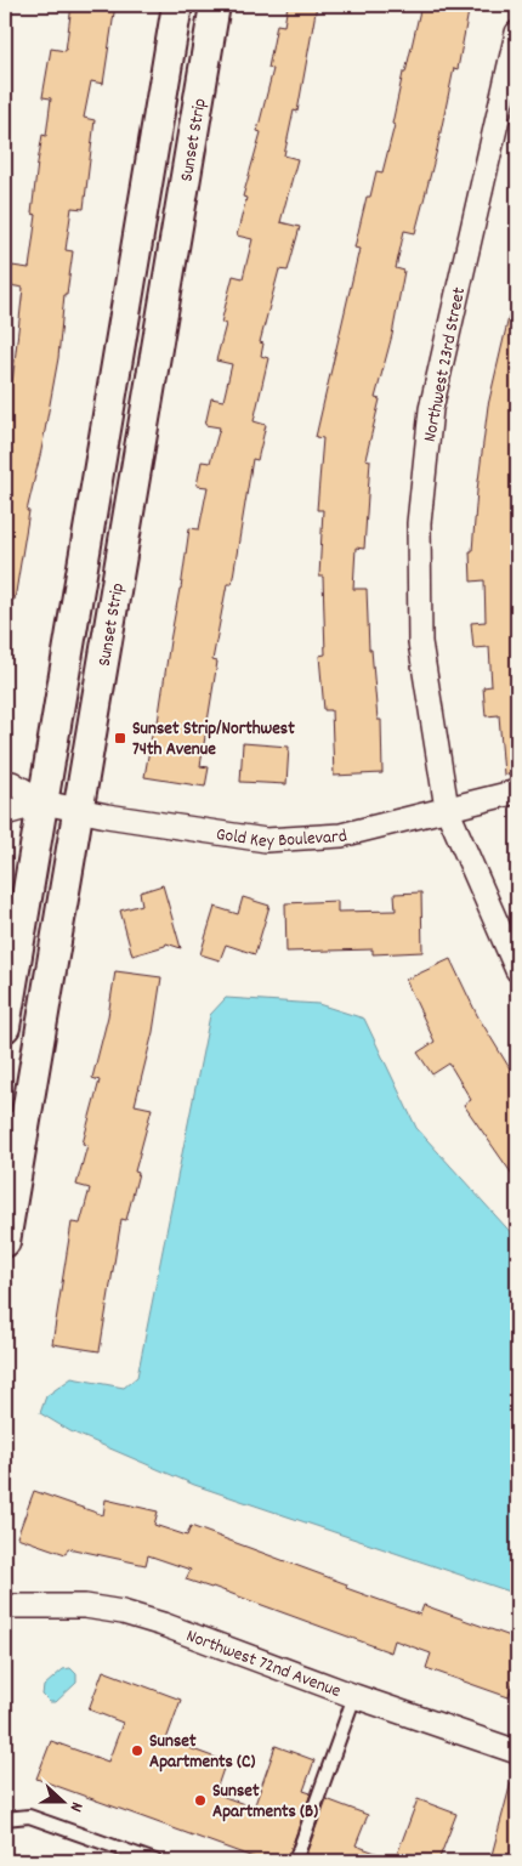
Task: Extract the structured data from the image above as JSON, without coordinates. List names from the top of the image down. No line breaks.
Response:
{"streets":{"street":["Sunset Strip","Northwest 23rd Street","Gold Key Boulevard","Northwest 72nd Avenue"]},"crossings":[["Sunset Strip","Gold Key Boulevard"],["Northwest 23rd Street","Gold Key Boulevard"]],"places":{"transit":["Sunset Strip/Northwest 74th Avenue"],"other":["Sunset Apartments (C)","Sunset Apartments (B)"]},"north":"right"}
